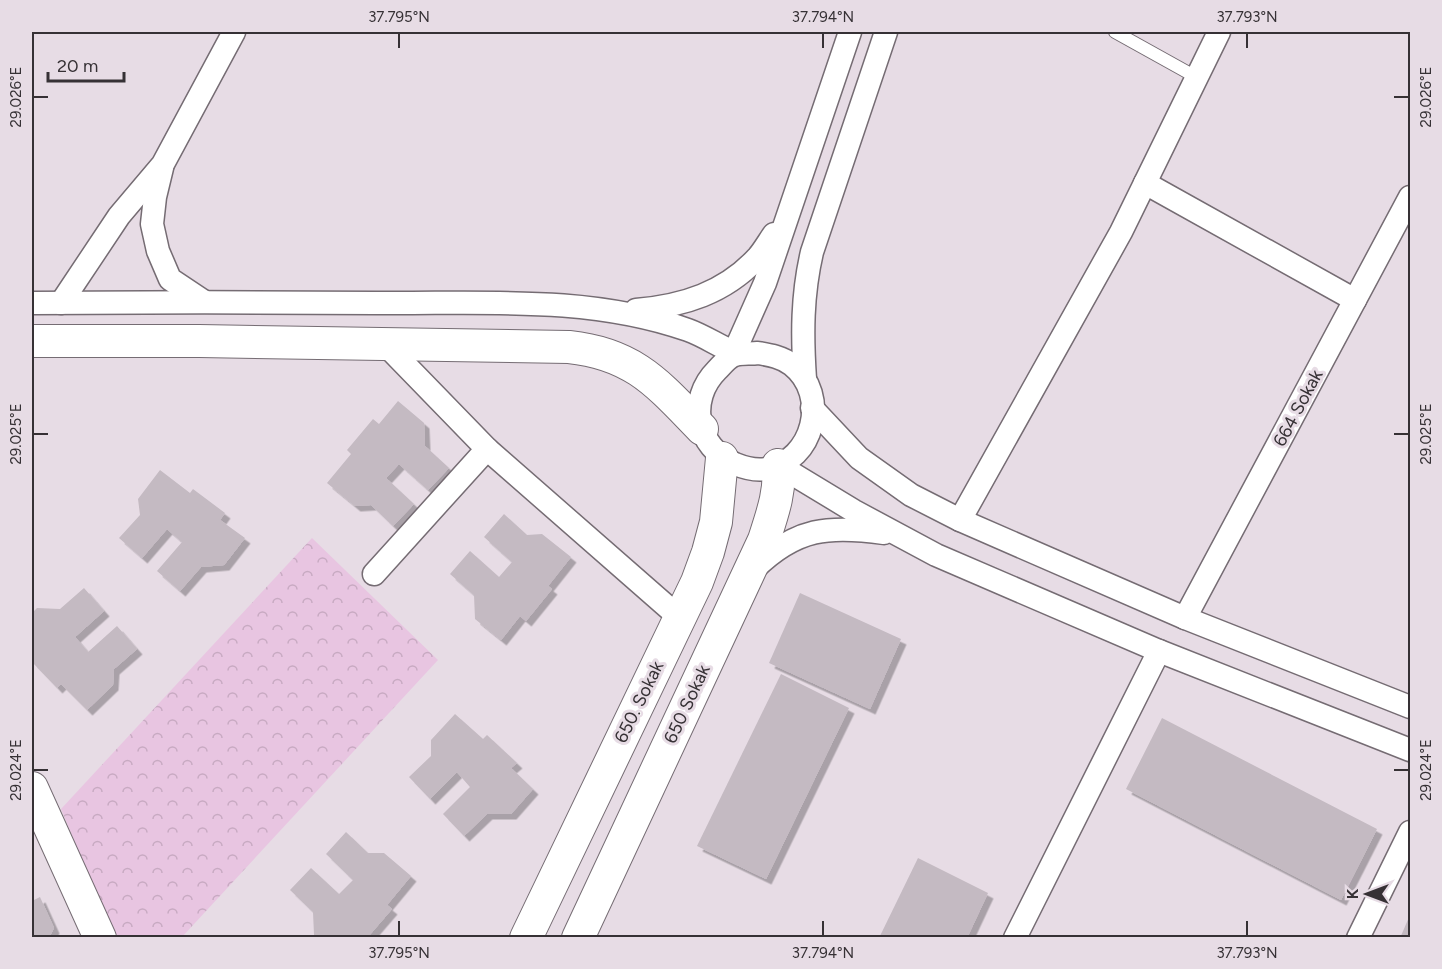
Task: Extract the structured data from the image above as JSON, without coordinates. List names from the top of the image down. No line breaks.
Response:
{"streets":{"street":["664 Sokak","650. Sokak","650 Sokak"]},"crossings":[["650. Sokak","650 Sokak"]],"scale_bar":"20 m","north":"left","coordinates":["37.795°N","37.794°N","37.793°N","29.026°E","29.025°E","29.024°E"]}
